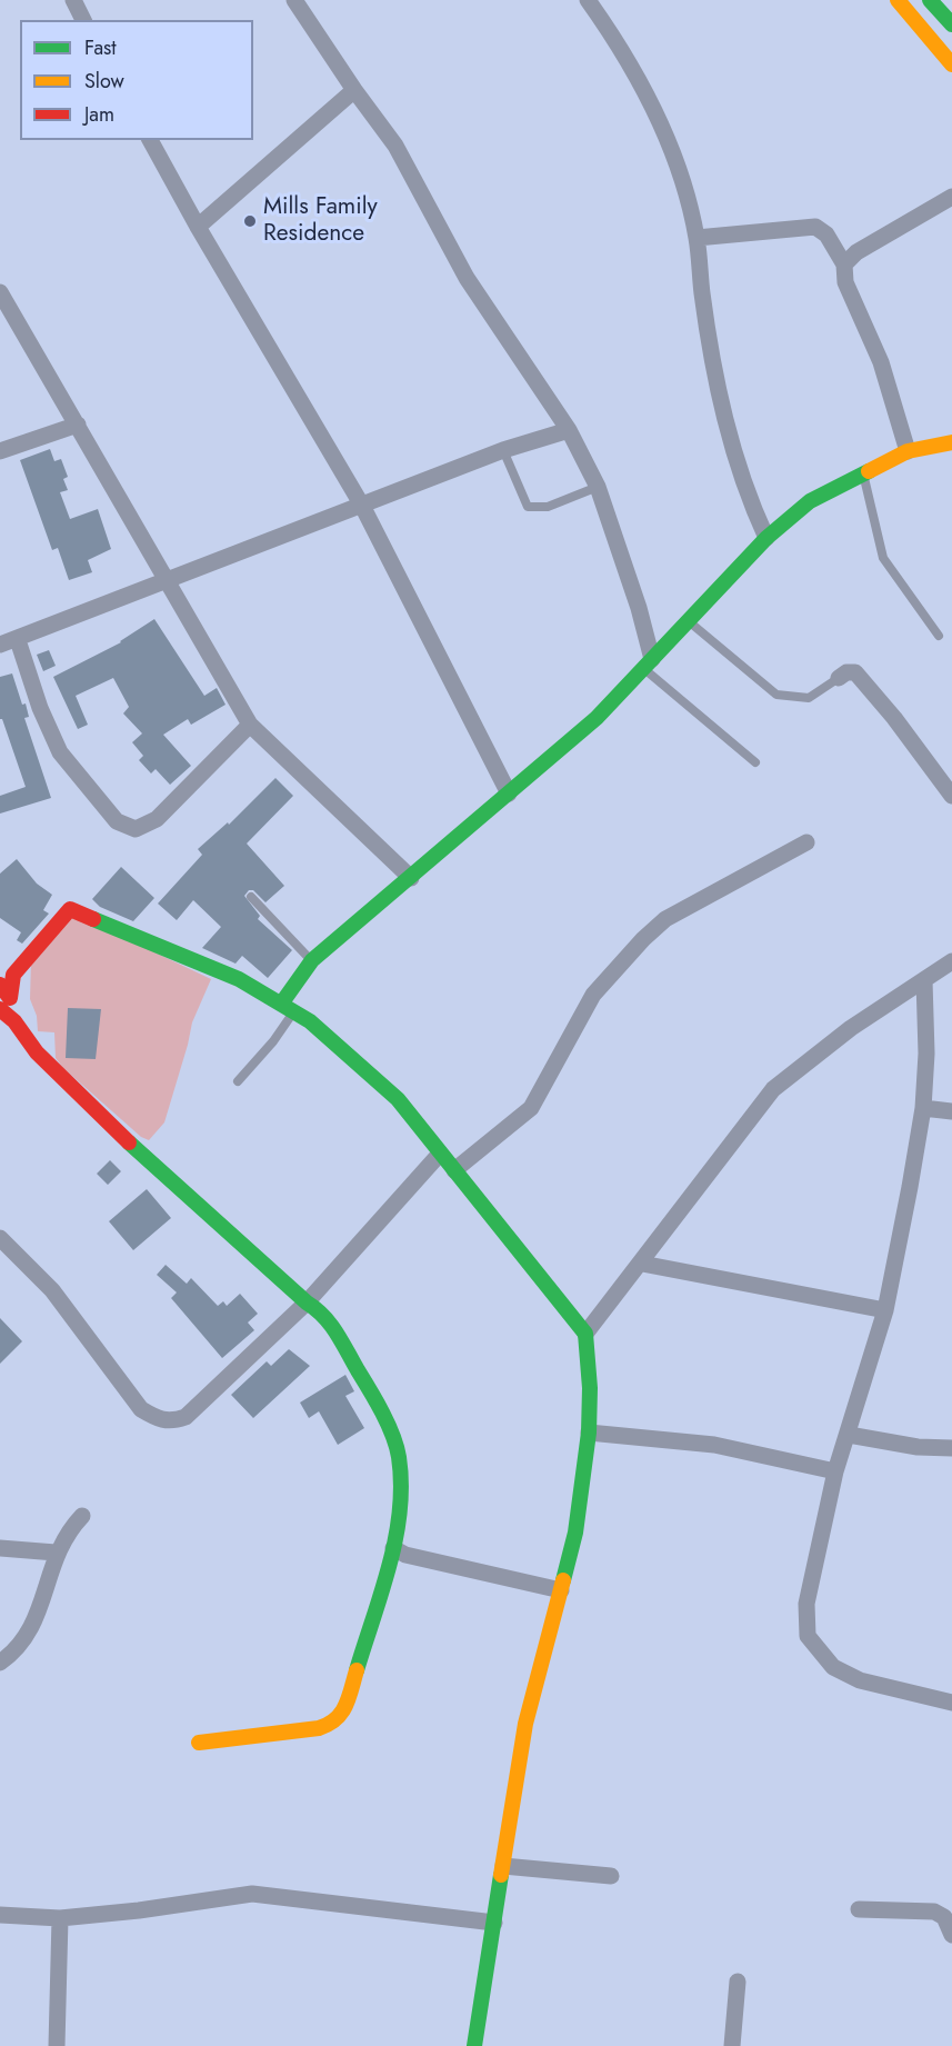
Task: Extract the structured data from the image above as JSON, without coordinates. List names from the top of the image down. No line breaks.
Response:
{"places":["Mills Family Residence"],"legend":["Fast","Slow","Jam"]}
